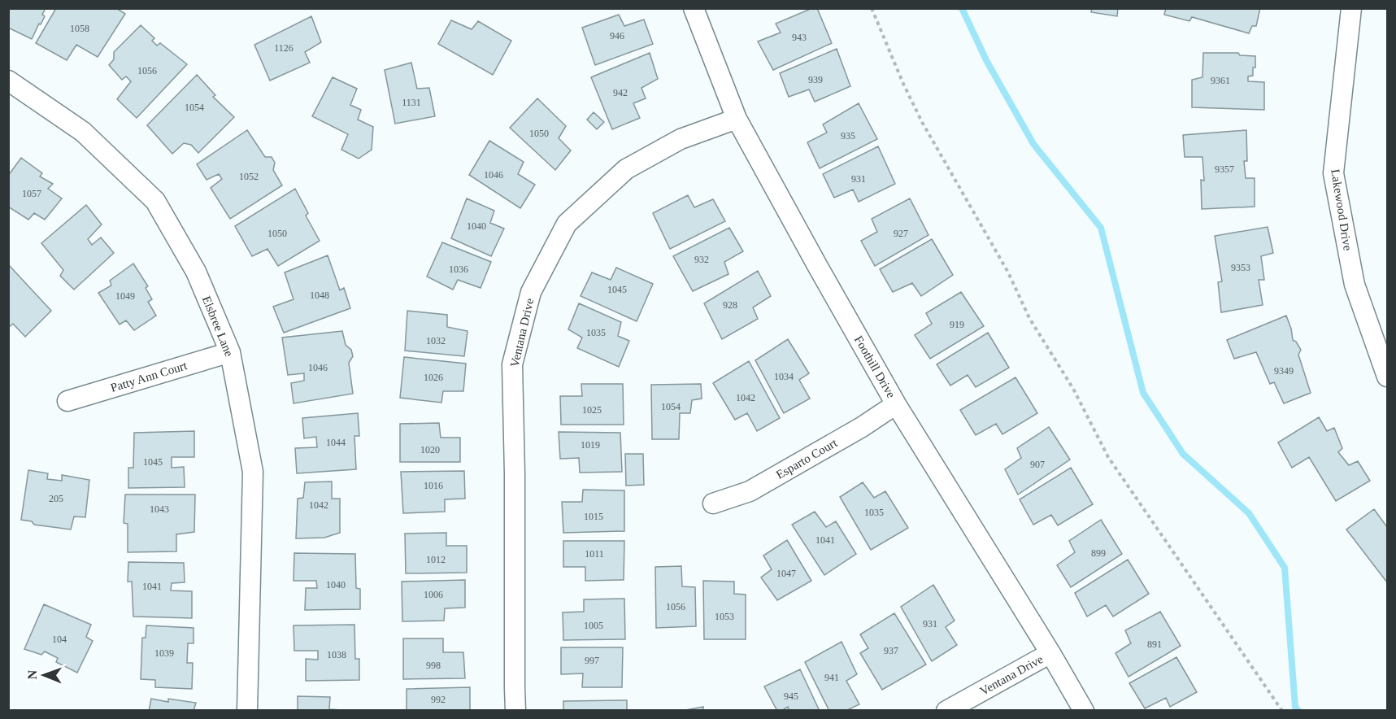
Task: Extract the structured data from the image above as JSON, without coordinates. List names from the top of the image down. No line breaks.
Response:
{"streets":{"street":["Lakewood Drive","Elsbree Lane","Ventana Drive","Foothill Drive","Patty Ann Court","Esparto Court"]},"crossings":[["Elsbree Lane","Patty Ann Court"],["Ventana Drive","Foothill Drive"],["Foothill Drive","Esparto Court"]],"house_numbers":["1058","946","943","1126","1056","939","9361","942","1131","1054","1050","935","9357","1046","1052","931","1057","1040","1050","927","932","9353","1036","1045","1048","1049","928","919","1035","1032","1046","9349","1034","1026","1042","1054","1025","1044","1019","1020","1045","907","1016","205","1042","1043","1035","1015","1041","899","1011","1012","1047","1040","1041","1006","1056","1053","931","1005","104","891","937","1039","1038","997","998","941","945","992"],"north":"left"}
